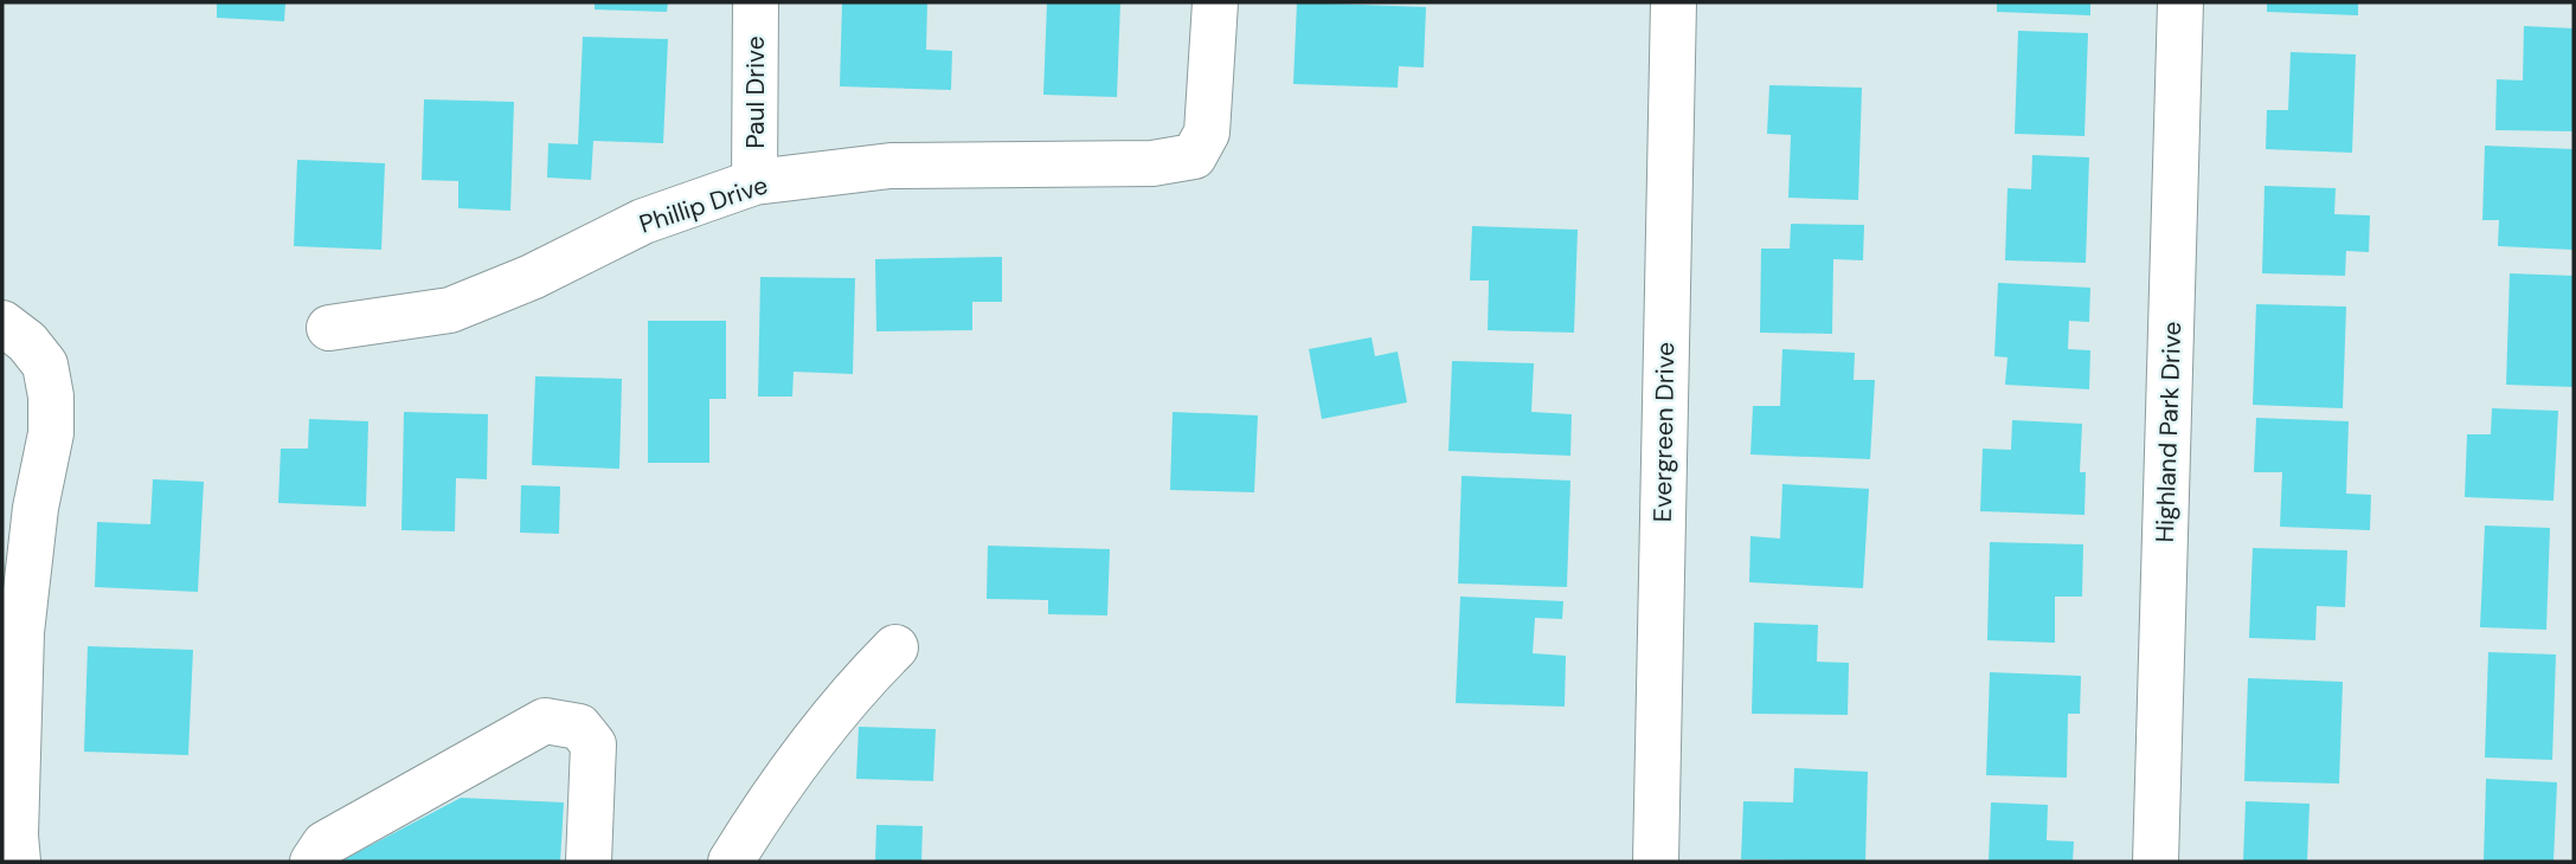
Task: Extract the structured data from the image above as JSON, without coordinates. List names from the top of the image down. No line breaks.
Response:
{"streets":{"street":["Paul Drive","Phillip Drive","Evergreen Drive","Highland Park Drive"]},"crossings":[["Paul Drive","Phillip Drive"]]}
